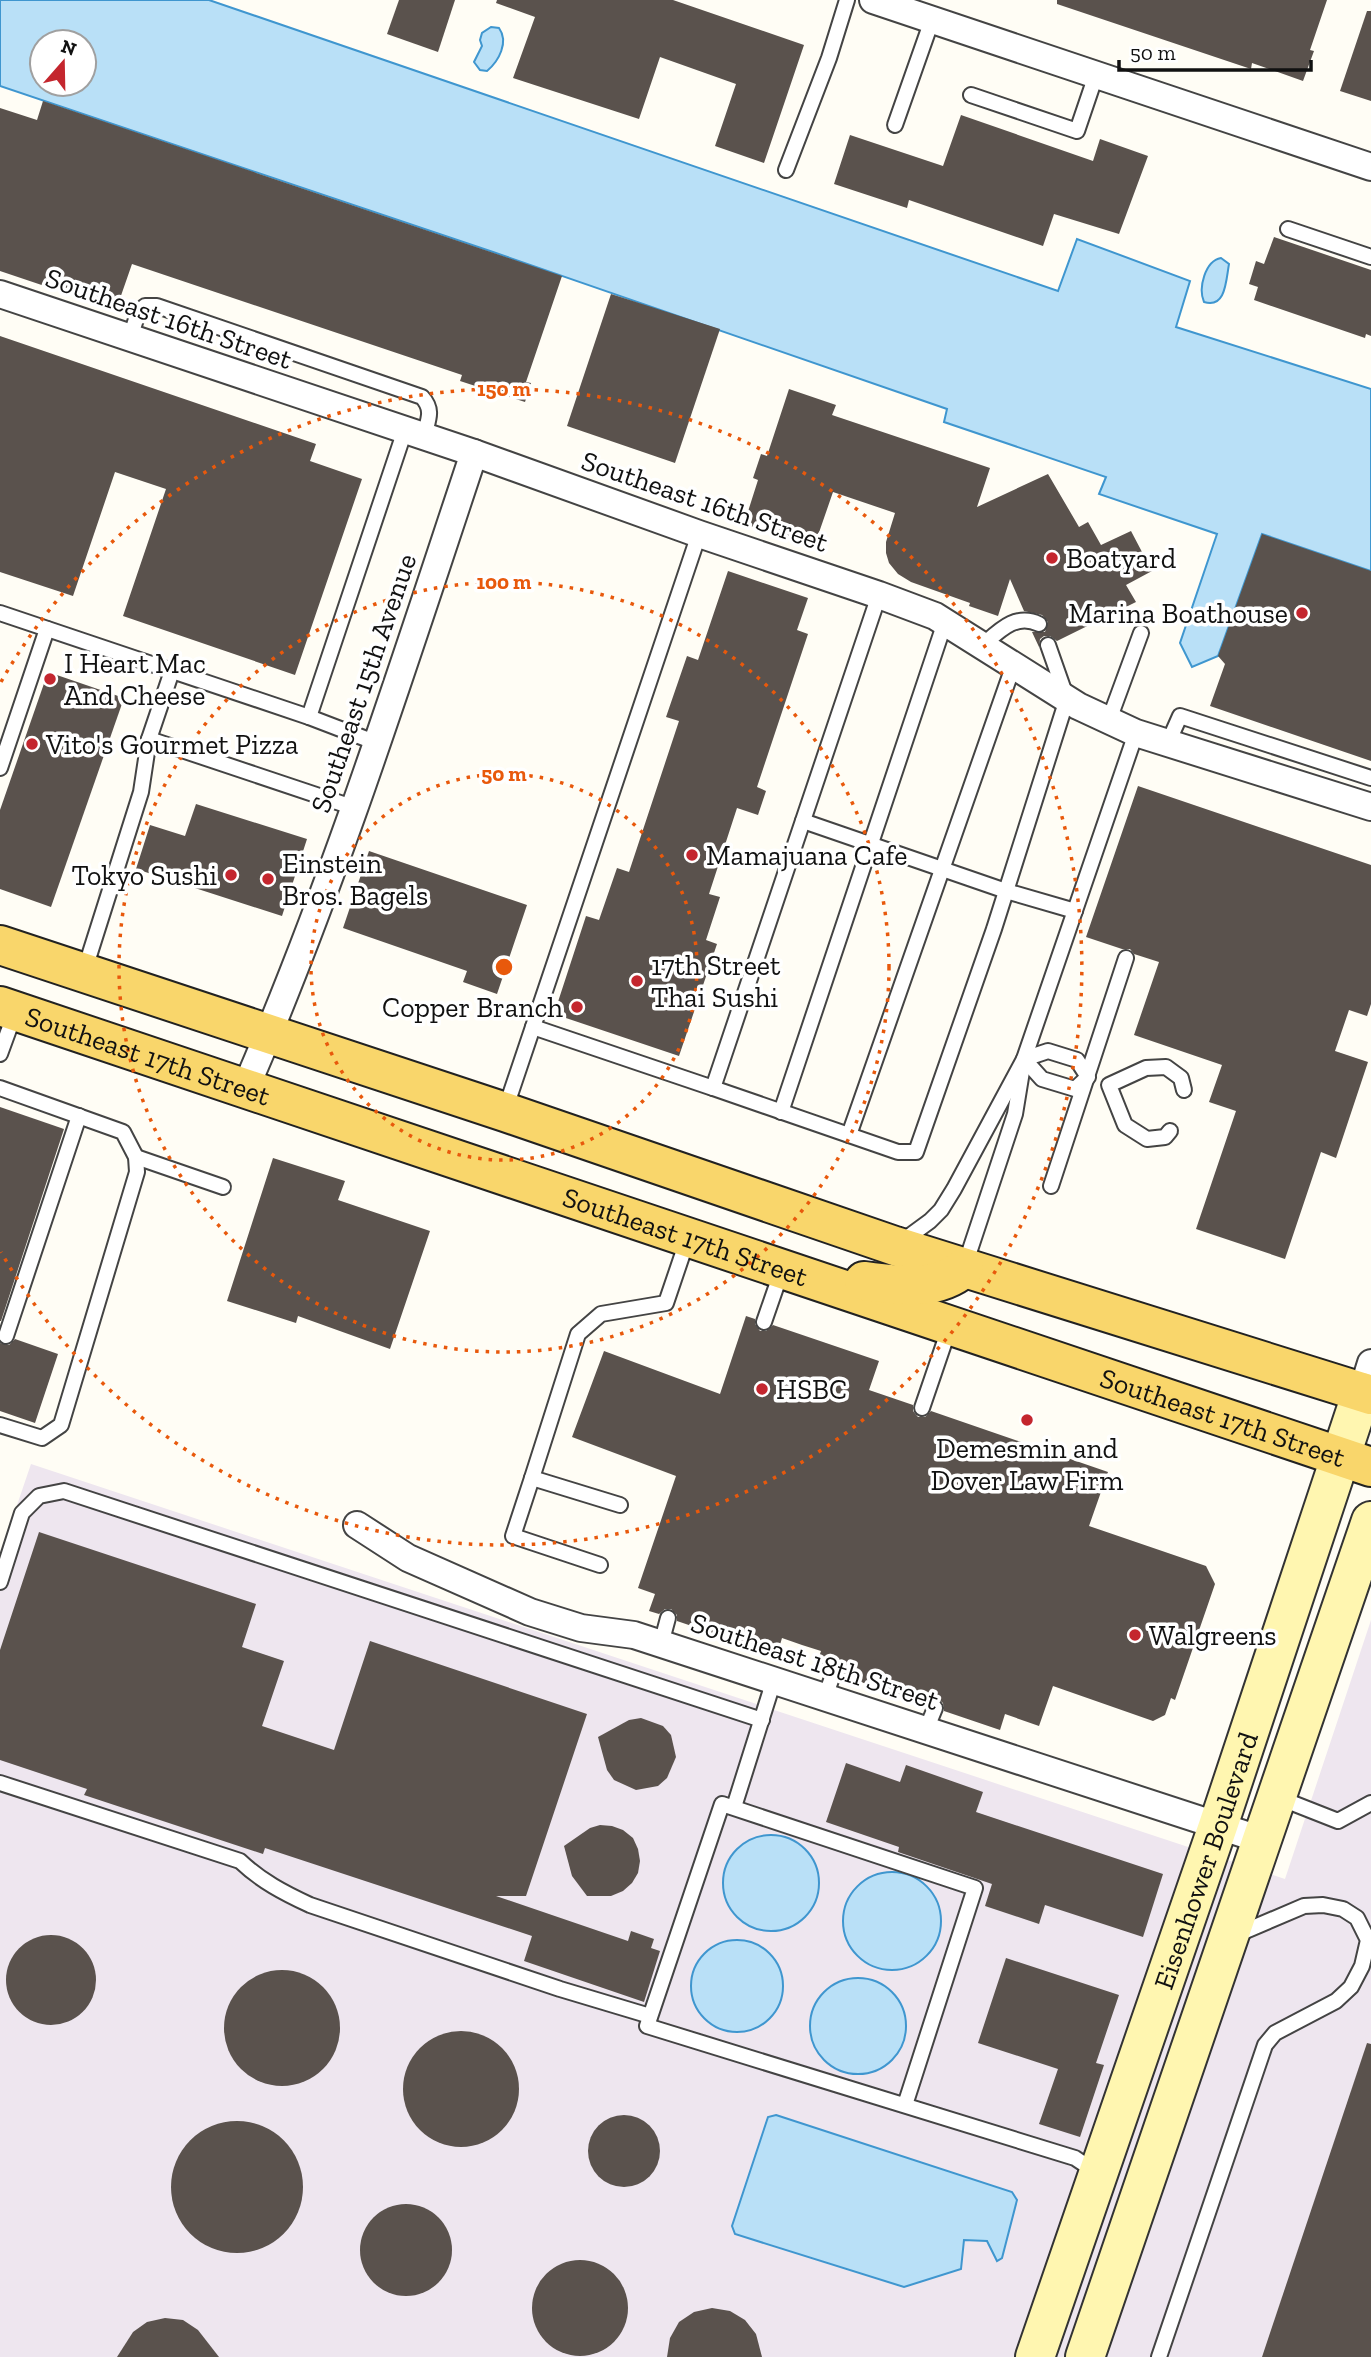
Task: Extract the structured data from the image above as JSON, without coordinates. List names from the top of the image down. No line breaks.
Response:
{"streets":{"main road":["Southeast 17th Street"],"street":["Southeast 16th Street","Southeast 15th Avenue","Southeast 18th Street","Eisenhower Boulevard"]},"crossings":[["Southeast 16th Street","Southeast 15th Avenue"],["Southeast 15th Avenue","Southeast 17th Street"],["Southeast 17th Street","Eisenhower Boulevard"],["Southeast 18th Street","Eisenhower Boulevard"]],"places":["Boatyard","Marina Boathouse","I Heart Mac And Cheese","Vito's Gourmet Pizza","Mamajuana Cafe","Tokyo Sushi","Einstein Bros. Bagels","17th Street Thai Sushi","Copper Branch","HSBC","Demesmin and Dover Law Firm","Walgreens"],"scale_bar":"50 m","north":"top","rings":["150 m","100 m","50 m"]}
